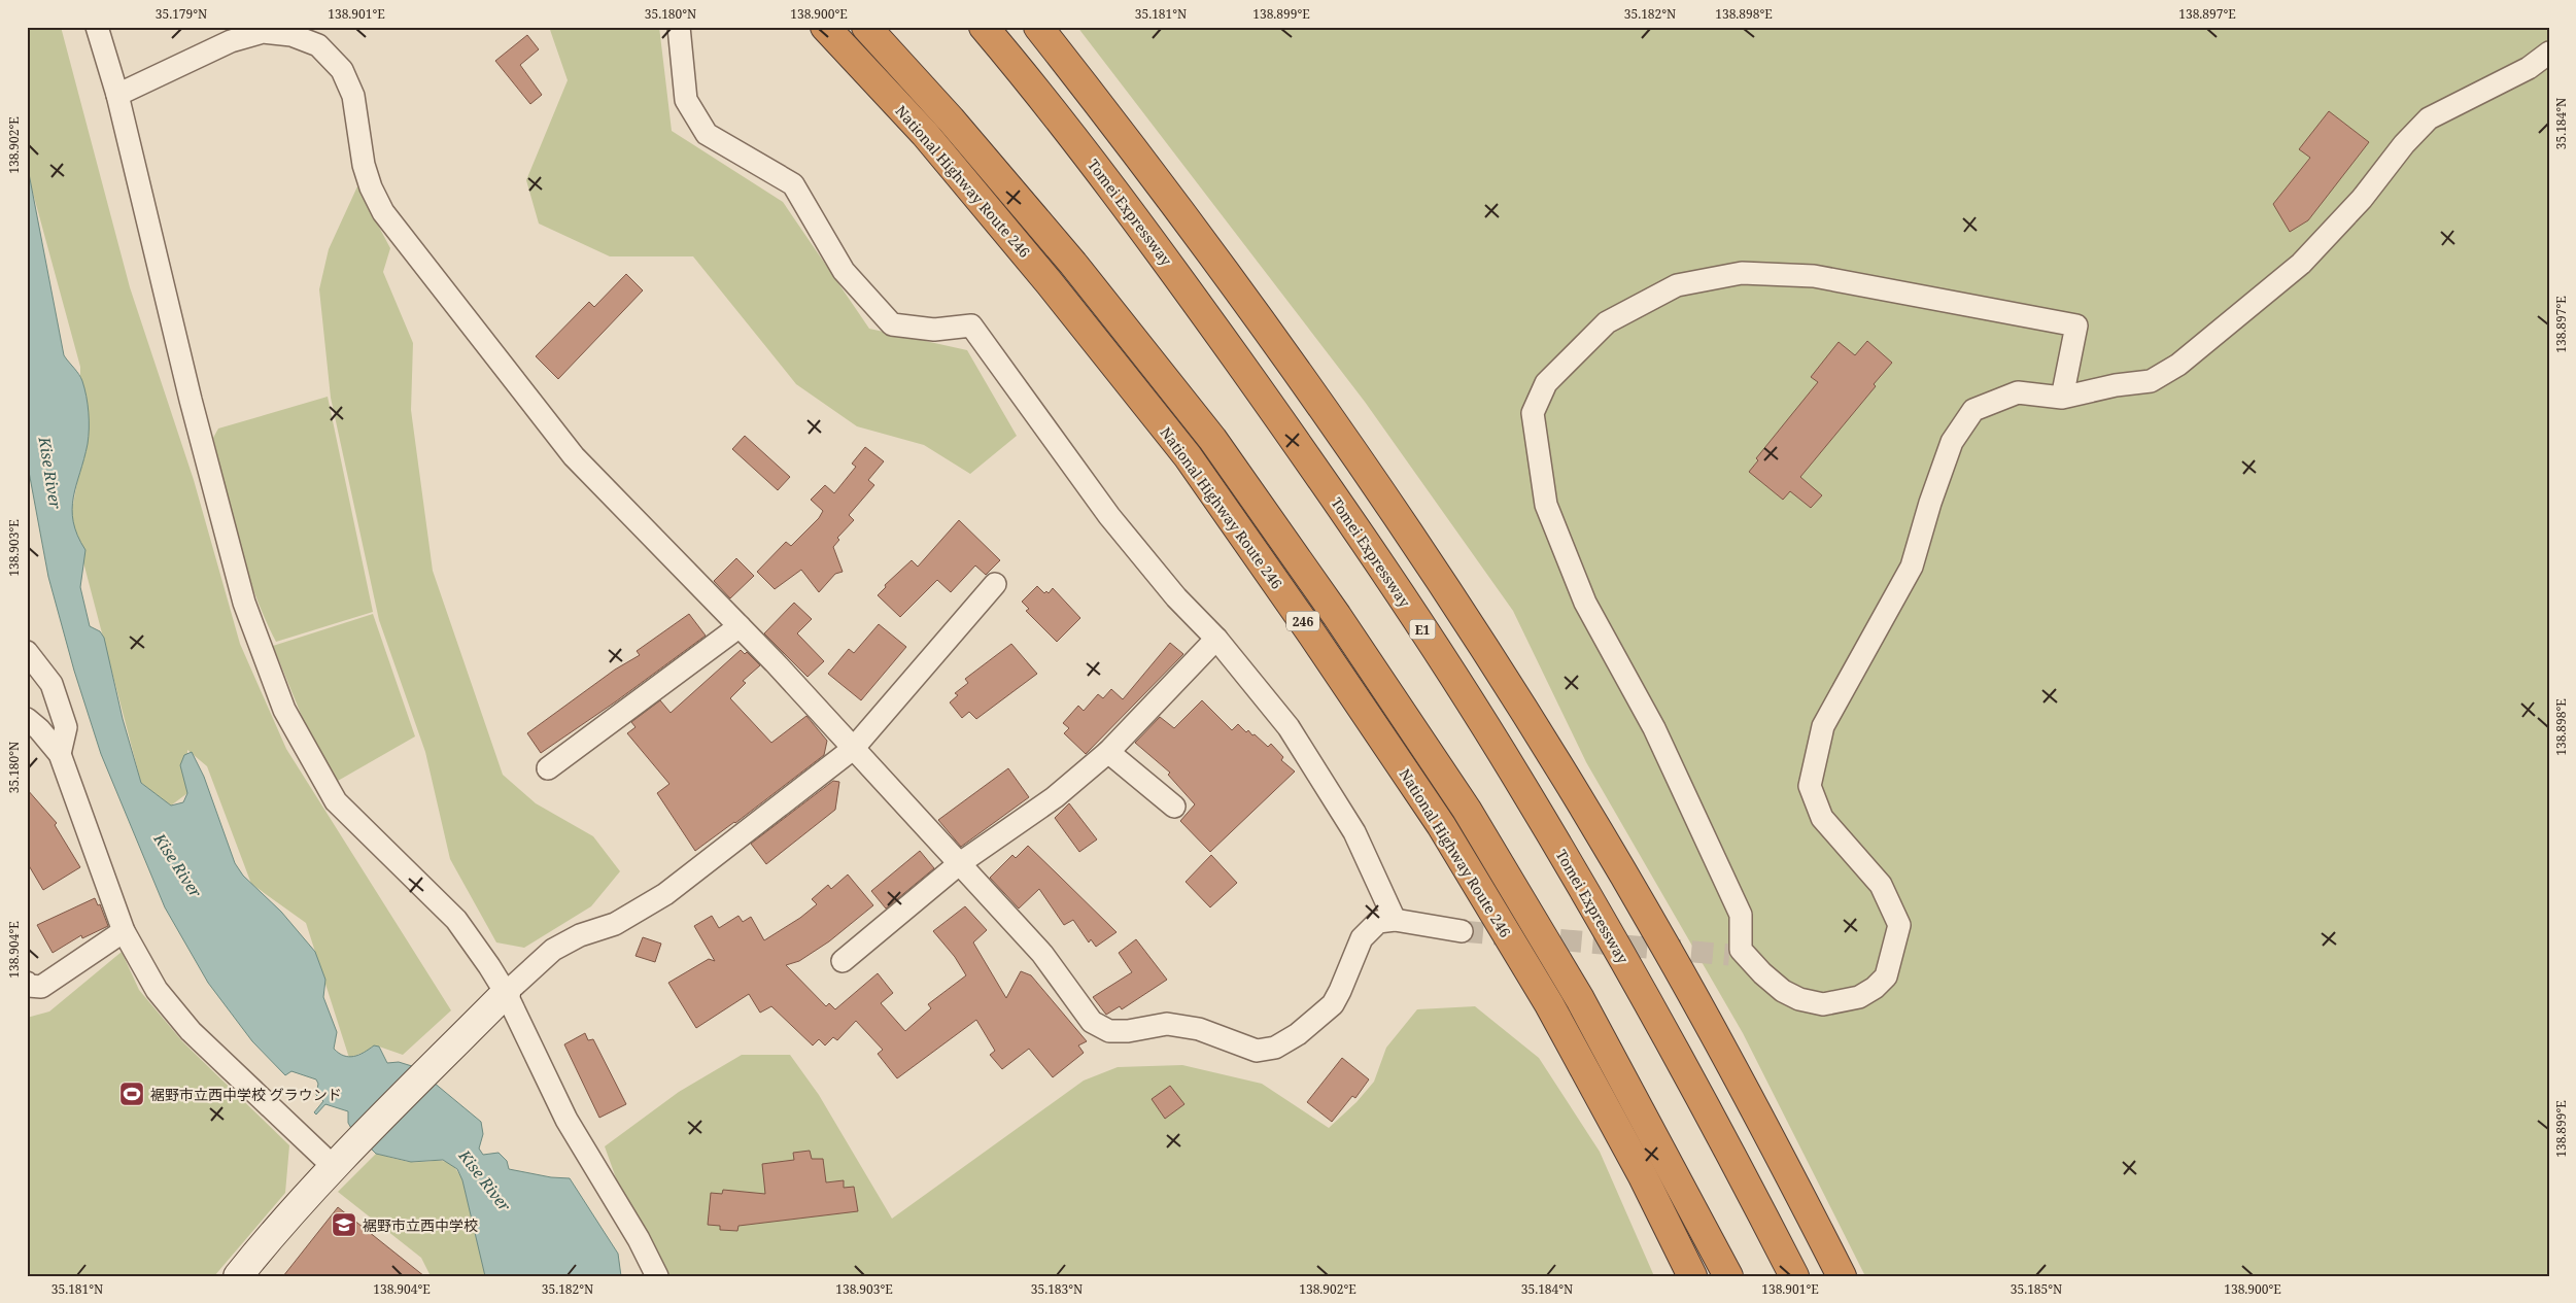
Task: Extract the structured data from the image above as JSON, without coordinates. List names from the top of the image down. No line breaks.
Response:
{"streets":{"highway":["National Highway Route 246","Tomei Expressway","246","E1"]},"water":["Kise River"],"places":{"sports":["裾野市立西中学校 グラウンド"],"school or university":["裾野市立西中学校"]},"coordinates":["35.179°N","138.901°E","35.180°N","138.900°E","35.181°N","138.899°E","35.182°N","138.898°E","138.897°E","35.184°N","138.902°E","138.903°E","138.904°E","35.183°N","35.185°N"]}
